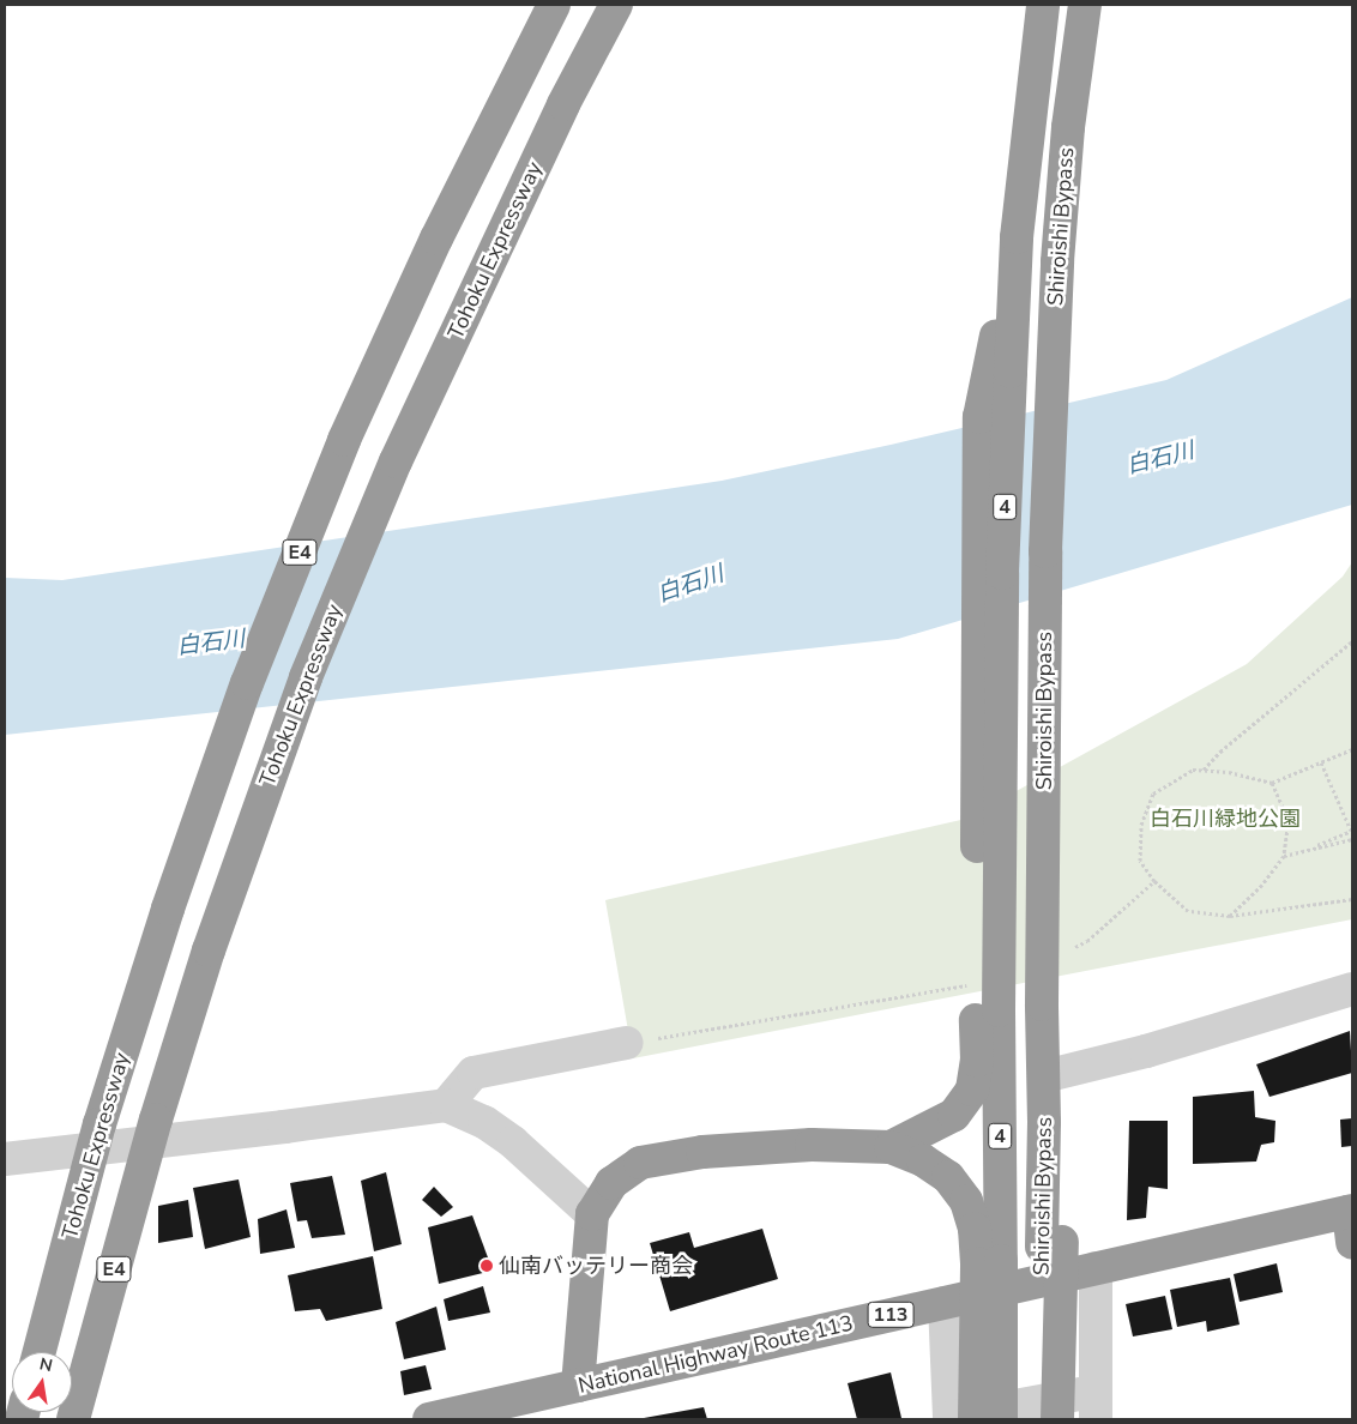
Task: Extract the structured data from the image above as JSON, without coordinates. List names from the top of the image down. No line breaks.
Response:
{"streets":{"highway":["Shiroishi Bypass","Tohoku Expressway","4","E4","113","National Highway Route 113"]},"water":["白石川"],"parks":["白石川緑地公園"],"places":["仙南バッテリー商会"],"north":"top"}
